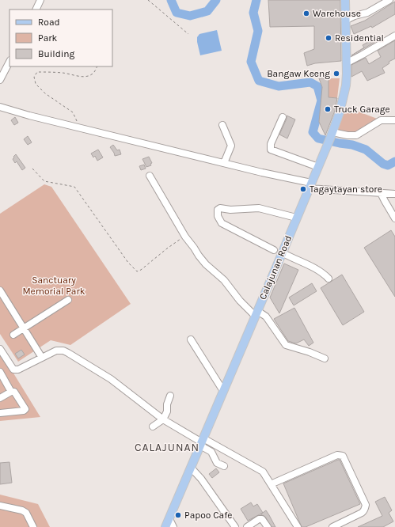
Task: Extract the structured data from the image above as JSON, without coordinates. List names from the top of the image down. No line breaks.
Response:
{"streets":{"main road":["Calajunan Road"]},"districts":["CALAJUNAN"],"parks":["Sanctuary Memorial Park"],"places":["Warehouse","Residential","Bangaw Keeng","Truck Garage","Tagaytayan store","Papoo Cafe"],"legend":["Road","Park","Building"]}
